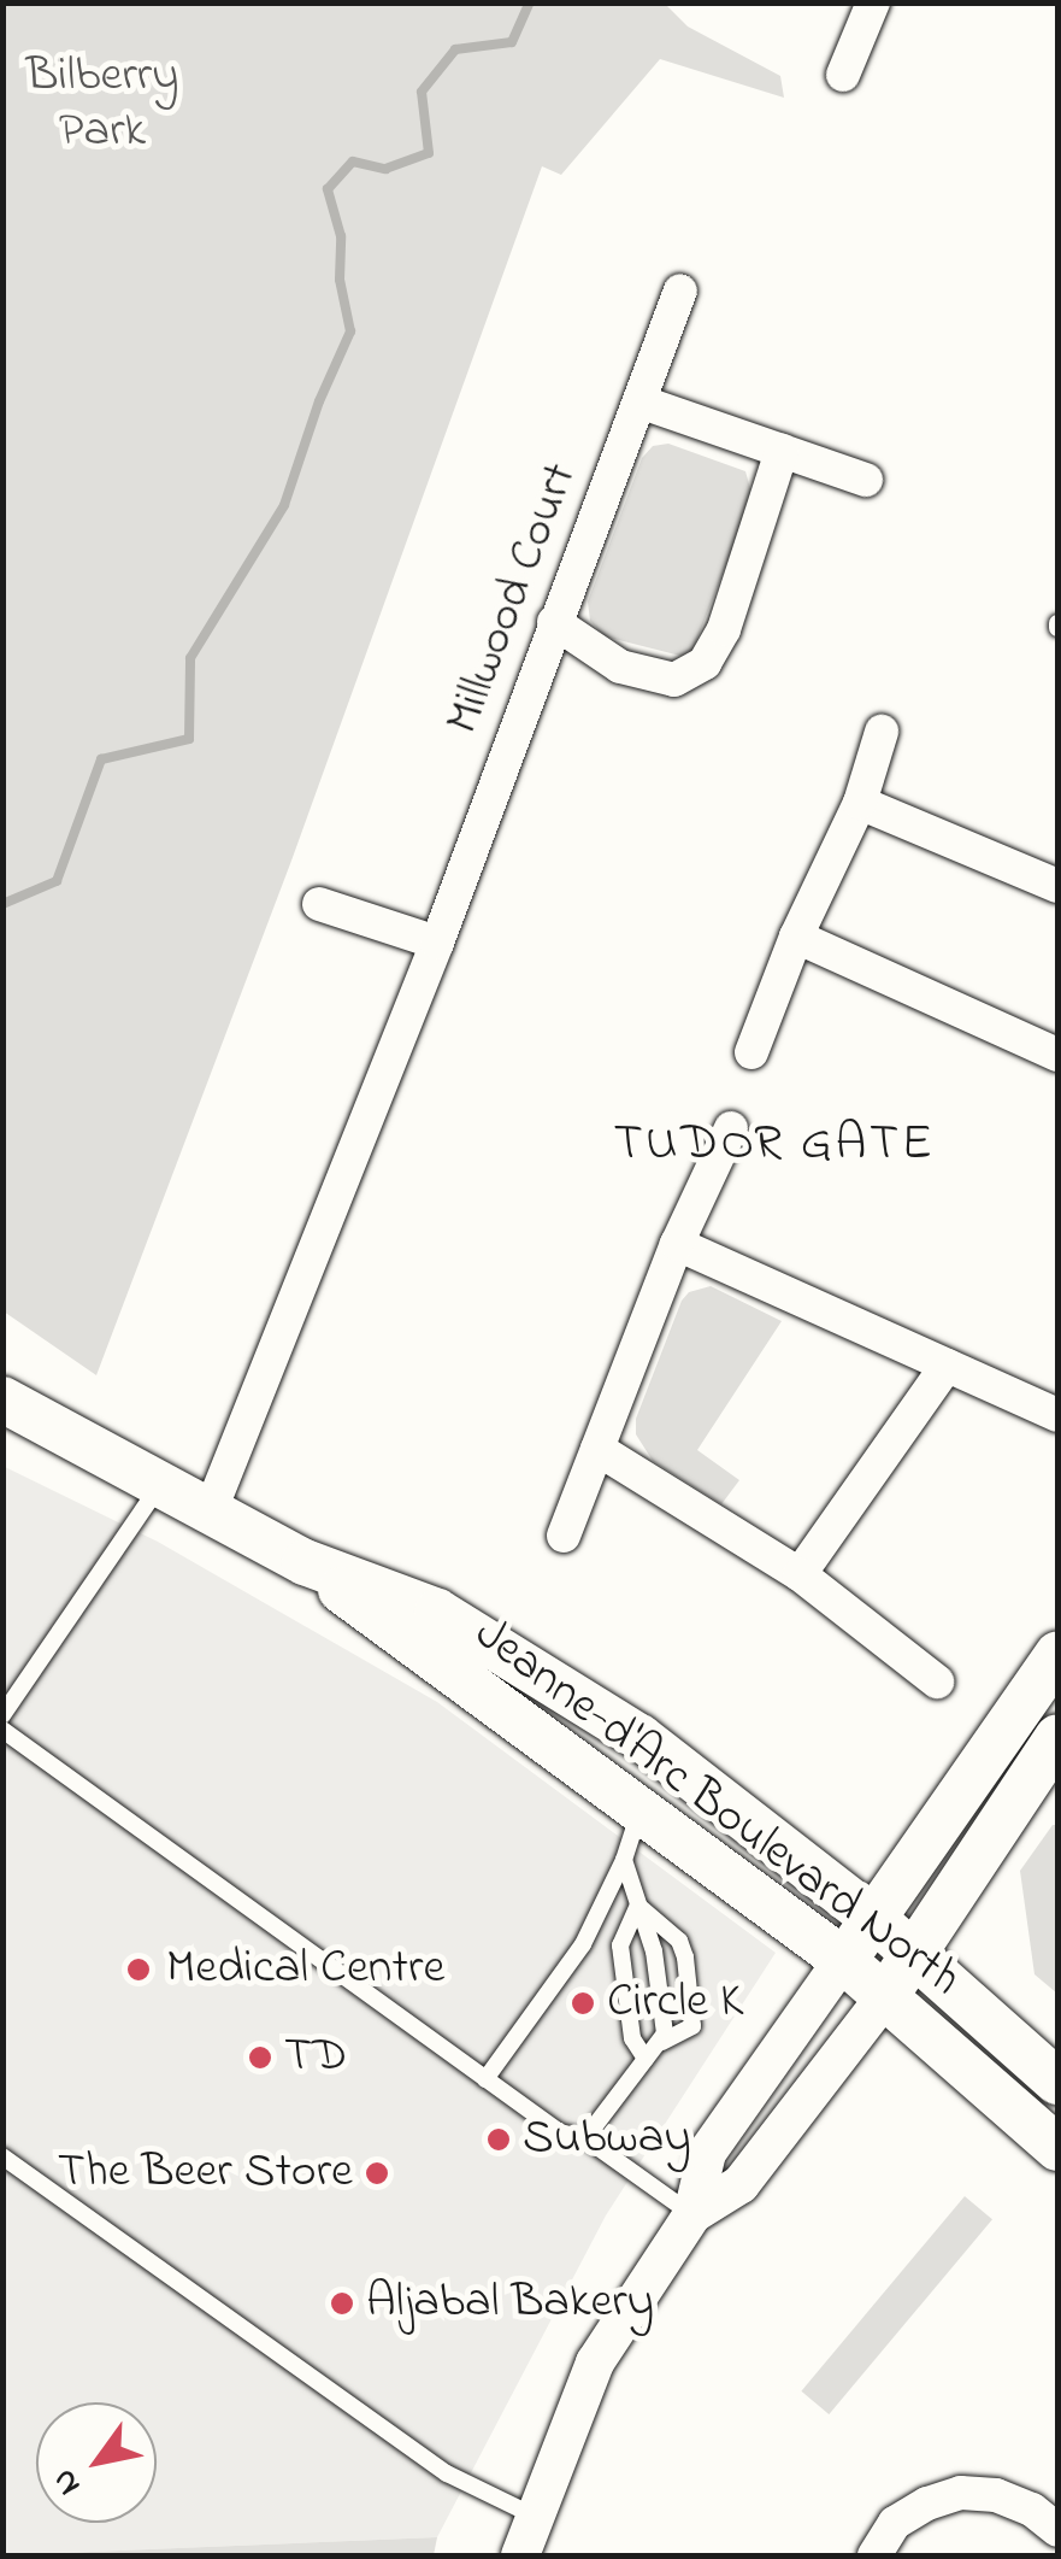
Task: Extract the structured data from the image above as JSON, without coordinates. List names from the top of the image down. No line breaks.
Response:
{"streets":{"main road":["Jeanne-d'Arc Boulevard North"],"street":["Millwood Court"]},"crossings":[["Millwood Court","Jeanne-d'Arc Boulevard North"]],"districts":["TUDOR GATE"],"parks":["Bilberry Park"],"places":["Medical Centre","Circle K","TD","Subway","The Beer Store","Aljabal Bakery"],"north":"bottom left"}
